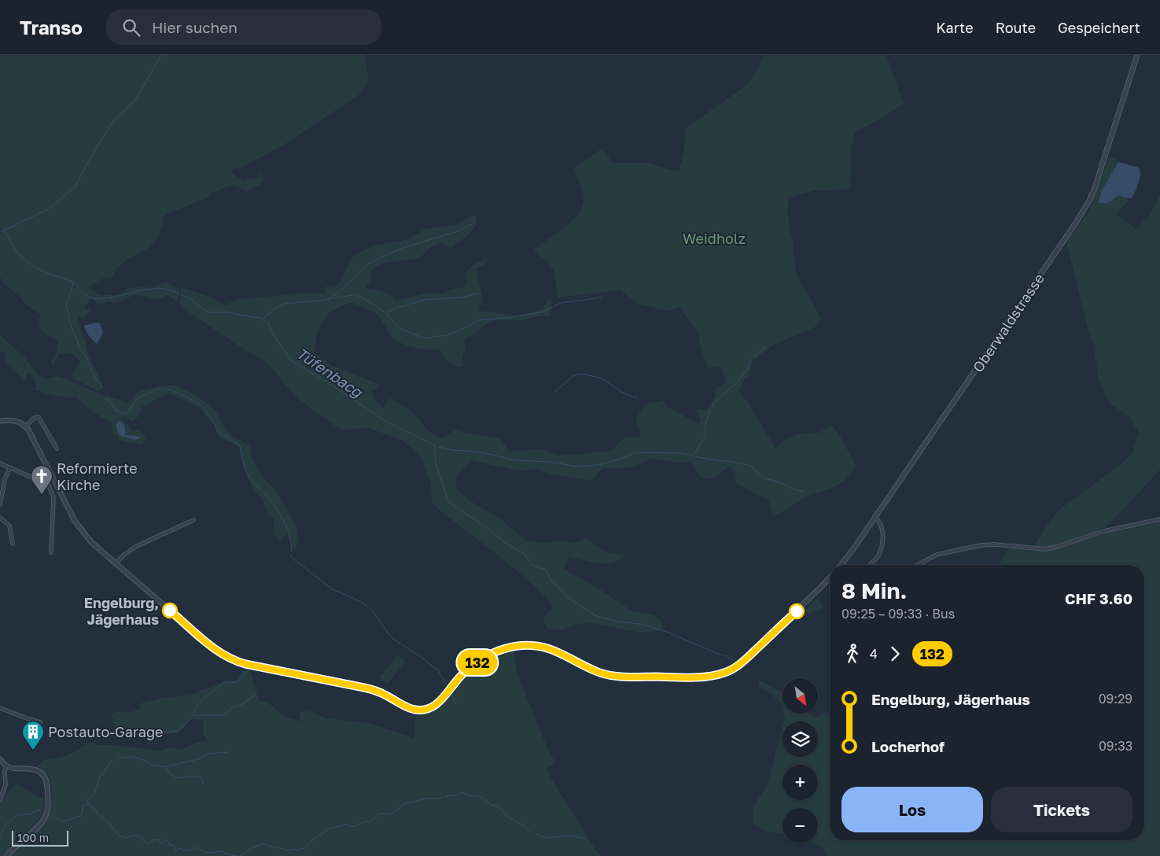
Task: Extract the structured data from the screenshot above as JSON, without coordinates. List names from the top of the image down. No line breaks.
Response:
{"streets":{"street":["Oberwaldstrasse"]},"water":["Tüfenbacg"],"parks":["Weidholz"],"places":{"church":["Reformierte Kirche"],"other":["Engelburg, Jägerhaus"],"building":["Postauto-Garage"]},"lines":["bus line 132"],"scale_bar":"100 m","north":"bottom right","page":{"header":"Transo","search":"Hier suchen","nav":["Karte","Route","Gespeichert"],"on_map":"132","heading":["8 Min.","09:25 – 09:33 · Bus","CHF 3.60"],"legs":["4","132"],"list":[{"name":"Engelburg, Jägerhaus","value":"09:29"},{"name":"Locherhof","value":"09:33"}],"map_buttons":["+","−"],"buttons":["Los","Tickets"],"scale":"100 m"}}
